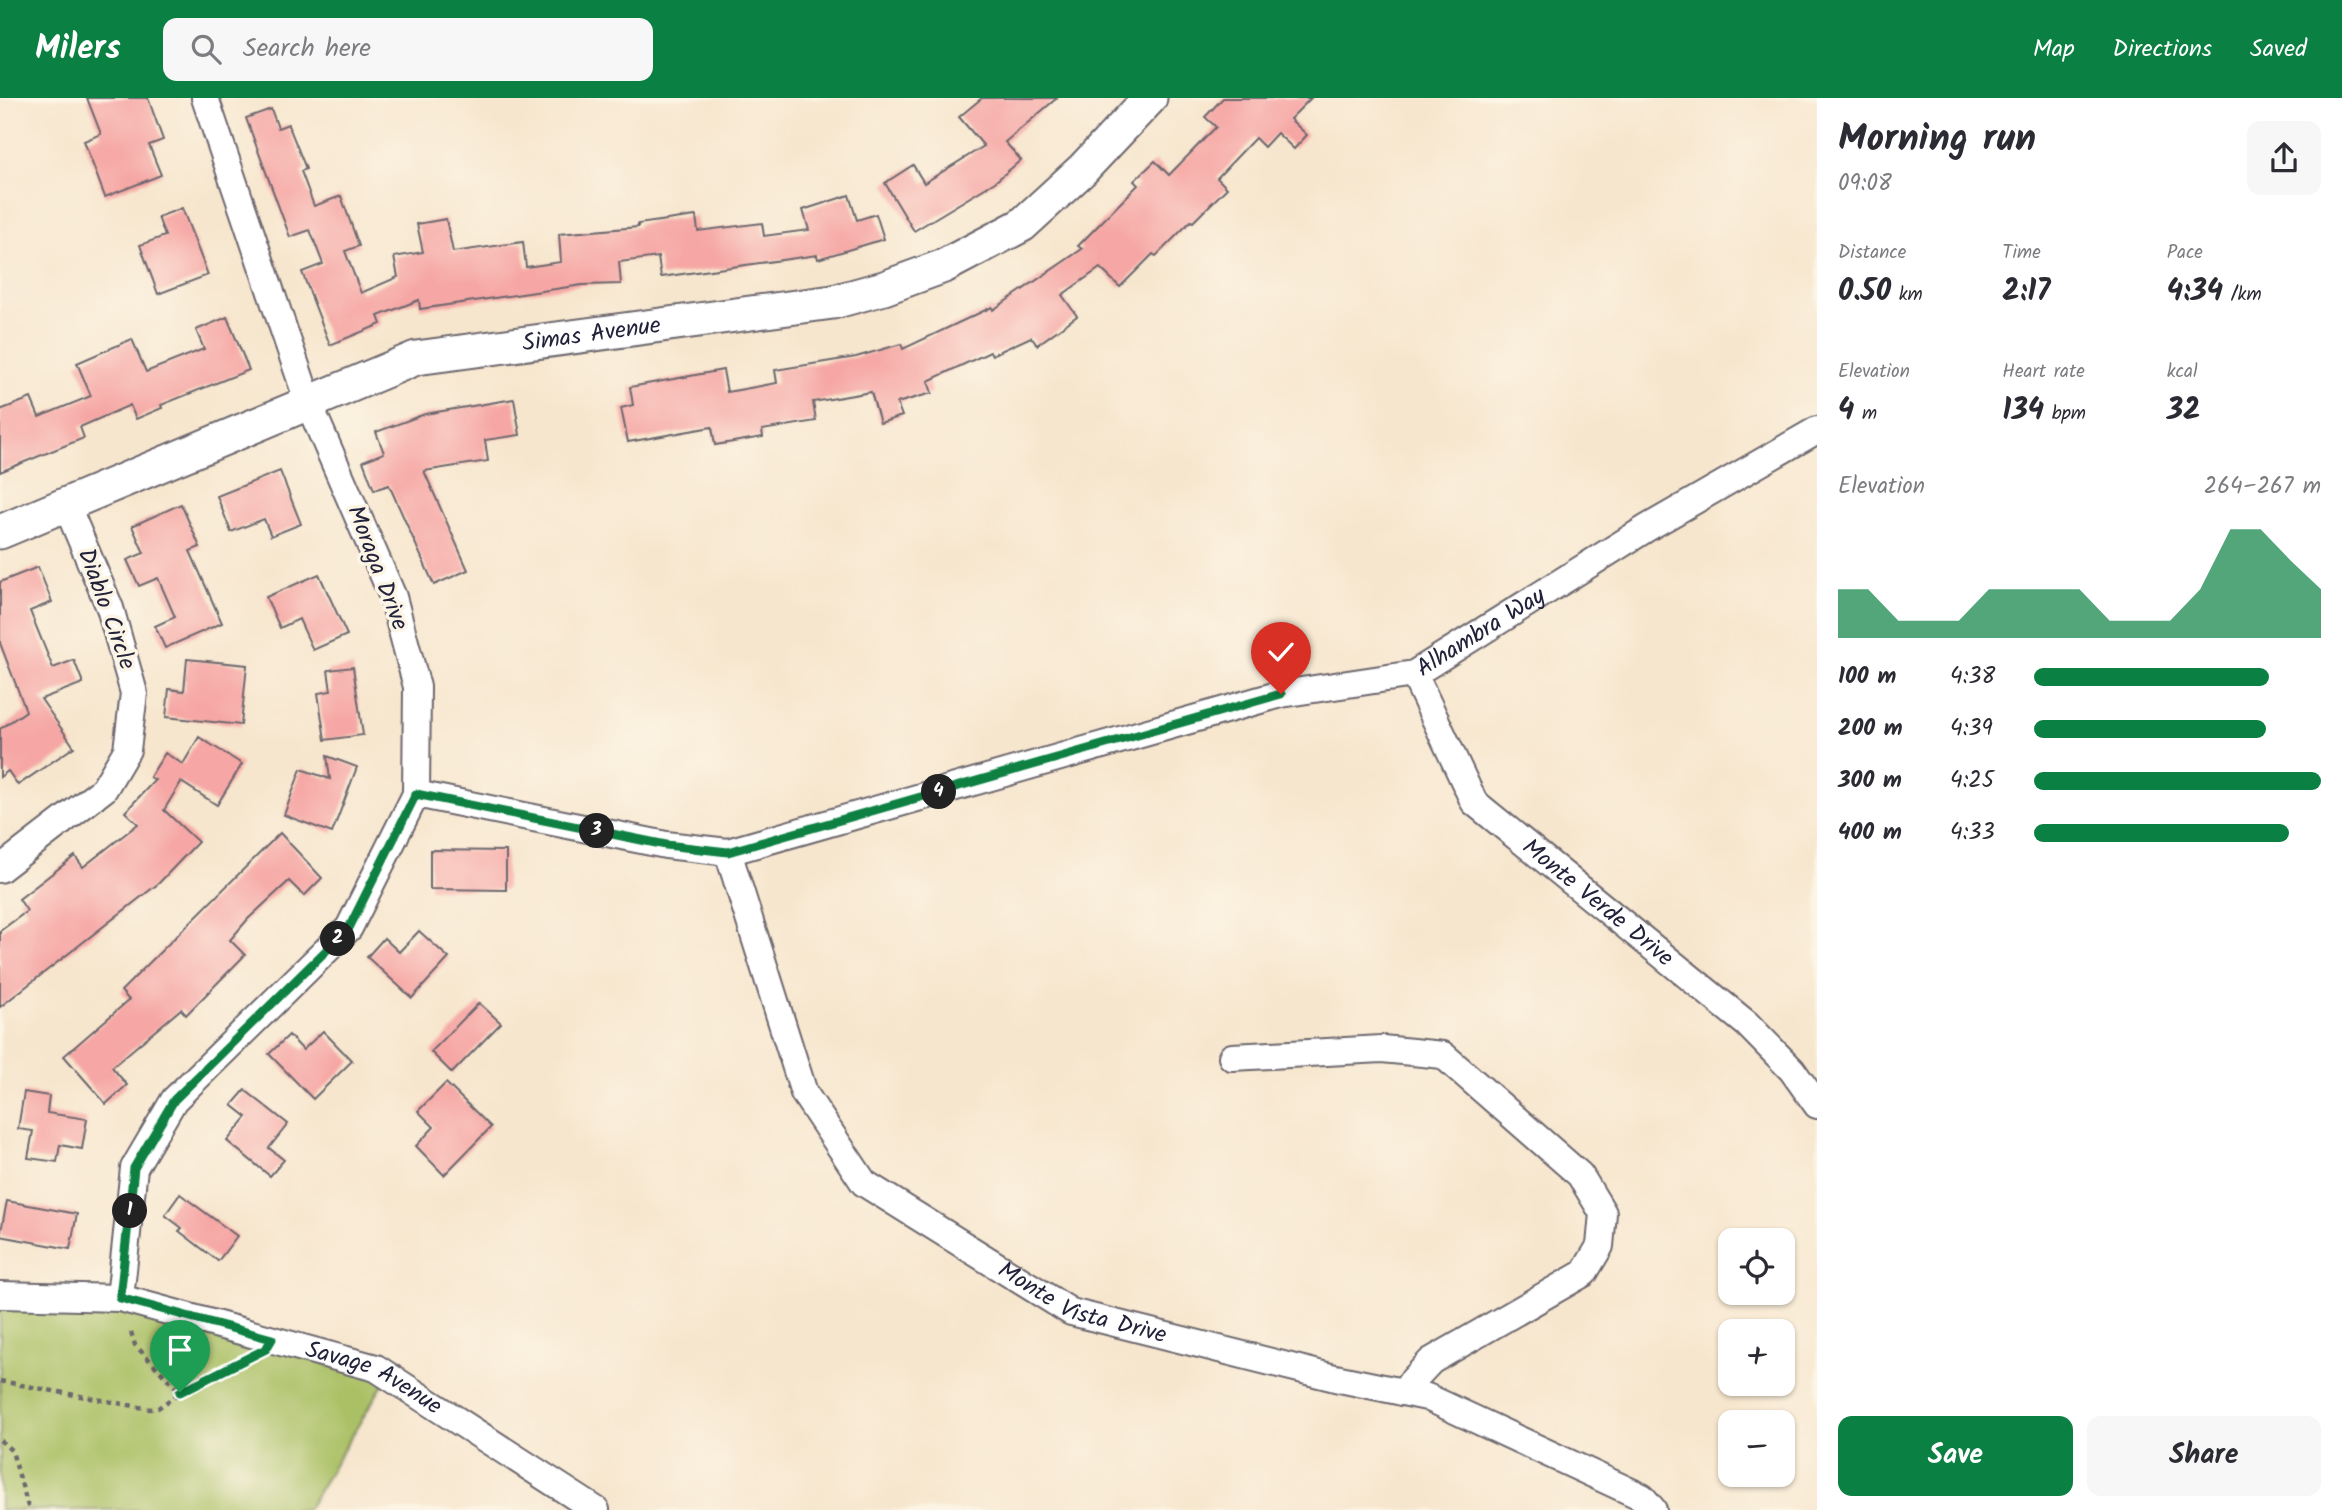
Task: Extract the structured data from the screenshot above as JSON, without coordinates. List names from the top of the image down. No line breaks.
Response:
{"streets":{"street":["Simas Avenue","Moraga Drive","Diablo Circle","Alhambra Way","Monte Verde Drive","Monte Vista Drive","Savage Avenue"]},"crossings":[["Simas Avenue","Moraga Drive"],["Simas Avenue","Diablo Circle"],["Moraga Drive","Alhambra Way"],["Moraga Drive","Savage Avenue"],["Alhambra Way","Monte Verde Drive"],["Alhambra Way","Monte Vista Drive"]],"page":{"header":"Milers","search":"Search here","nav":["Map","Directions","Saved"],"heading":["Morning run","09:08"],"stats":[["Distance","0.50 km"],["Time","2:17"],["Pace","4:34 /km"],["Elevation","4 m"],["Heart rate","134 bpm"],["kcal","32"]],"chart":["Elevation","264–267 m"],"list":[{"name":"100 m","note":"4:38"},{"name":"200 m","note":"4:39"},{"name":"300 m","note":"4:25"},{"name":"400 m","note":"4:33"}],"pins":["4","3","2","1"],"map_buttons":["+","−"],"buttons":["Save","Share"]}}
